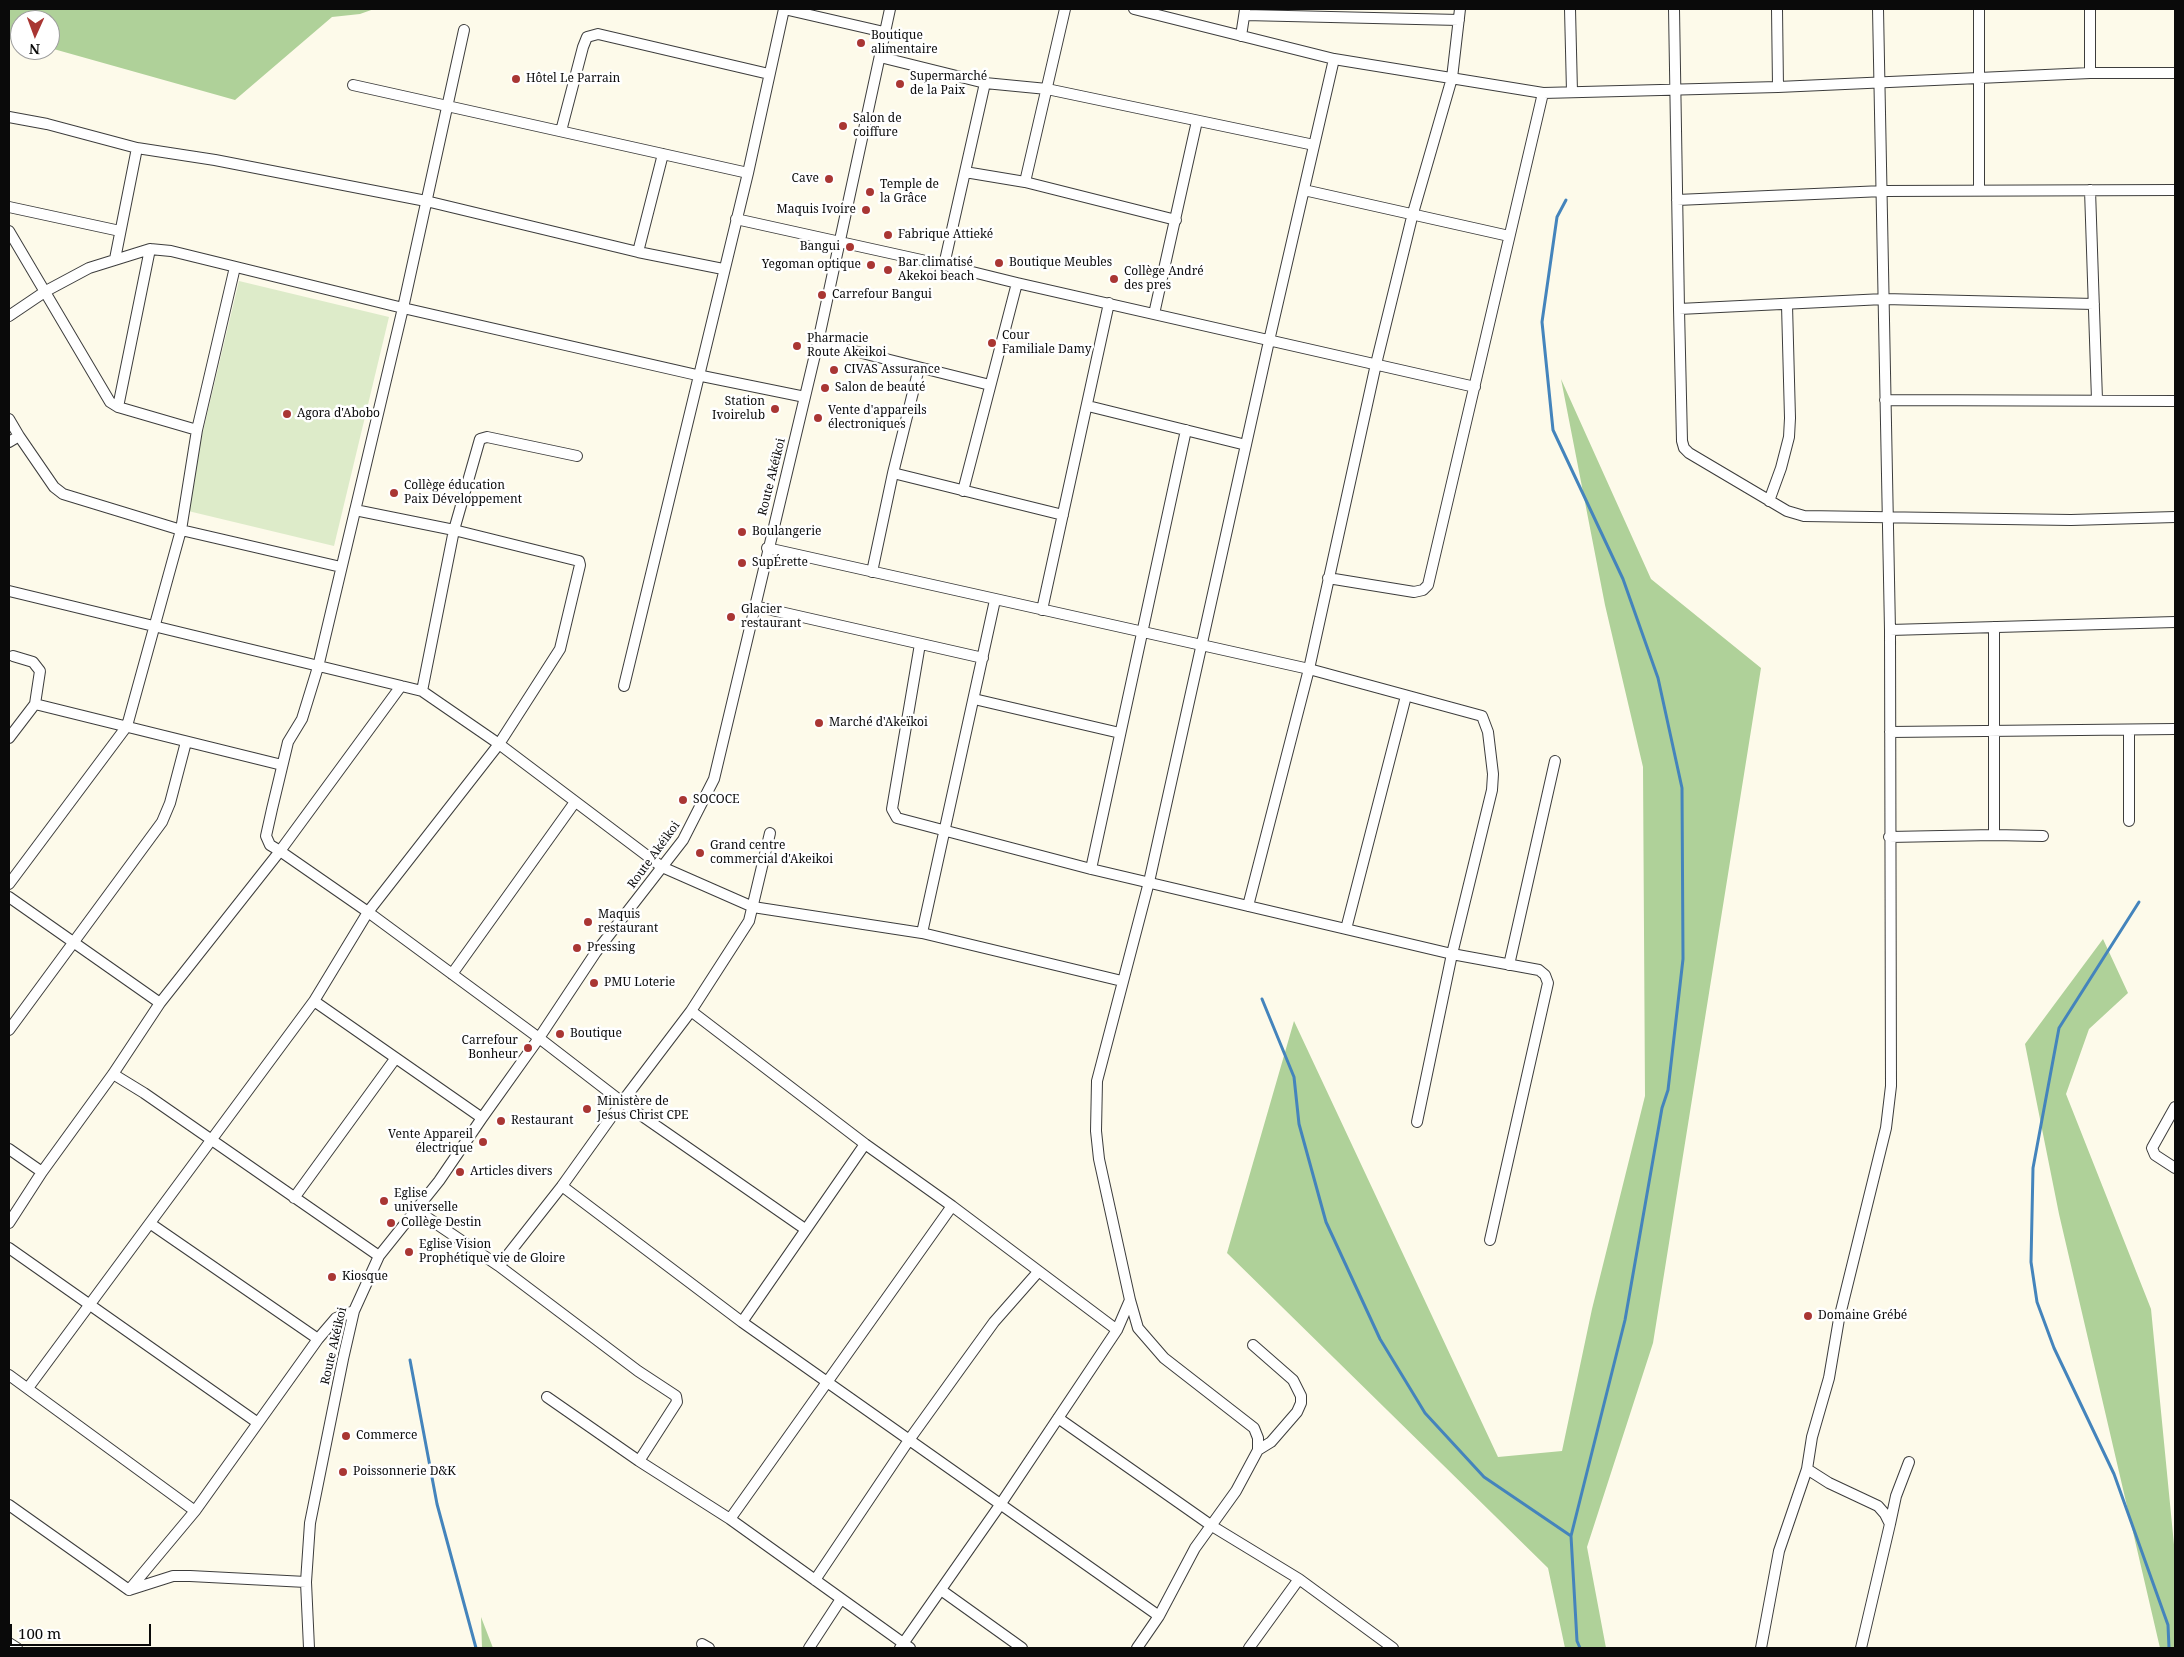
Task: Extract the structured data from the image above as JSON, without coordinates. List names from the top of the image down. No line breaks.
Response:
{"streets":{"street":["Route Akéikoi"]},"places":["Boutique alimentaire","Hôtel Le Parrain","Supermarché de la Paix","Salon de coiffure","Cave","Temple de la Grâce","Maquis Ivoire","Fabrique Attieké","Bangui","Boutique Meubles","Yegoman optique","Bar climatisé Akekoi beach","Collège André des pres","Carrefour Bangui","Cour Familiale Damy","Pharmacie Route Akeikoi","CIVAS Assurance","Salon de beauté","Station Ivoirelub","Agora d'Abobo","Vente d'appareils électroniques","Collège éducation Paix Développement","Boulangerie","SupÉrette","Glacier restaurant","Marché d'Akeïkoi","SOCOCE","Grand centre commercial d'Akeikoi","Maquis restaurant","Pressing","PMU Loterie","Boutique","Carrefour Bonheur","Ministère de Jesus Christ CPE","Restaurant","Vente Appareil électrique","Articles divers","Eglise universelle","Collège Destin","Eglise Vision Prophétique vie de Gloire","Kiosque","Domaine Grébé","Commerce","Poissonnerie D&K"],"scale_bar":"100 m","north":"bottom"}
